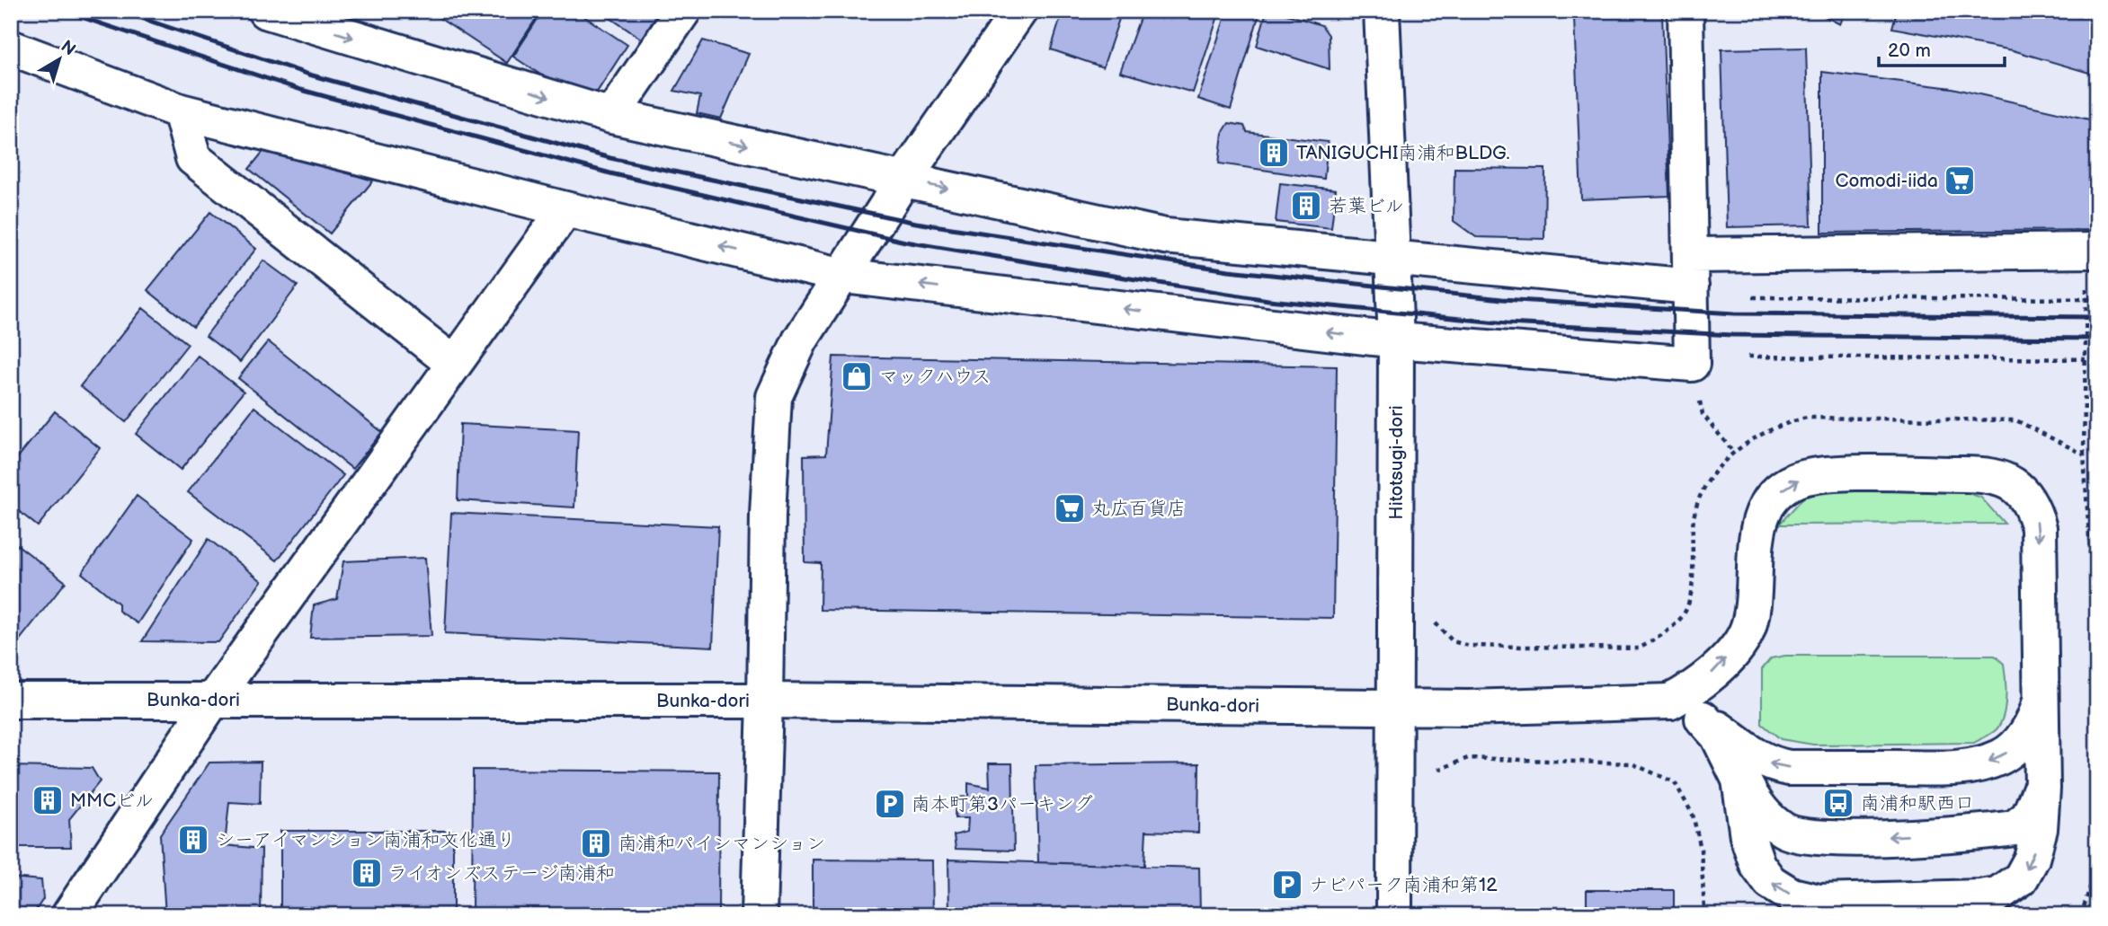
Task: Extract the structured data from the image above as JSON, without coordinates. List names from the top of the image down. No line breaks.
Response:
{"streets":{"street":["Hitotsugi-dori","Bunka-dori"]},"crossings":[["Hitotsugi-dori","Bunka-dori"]],"places":{"building":["TANIGUCHI南浦和BLDG.","若葉ビル","MMCビル","シーアイマンション南浦和文化通り","南浦和パインマンション","ライオンズステージ南浦和"],"supermarket":["Comodi-iida","丸広百貨店"],"shop":["マックハウス"],"bus stop":["南浦和駅西口"],"parking":["南本町第3パーキング","ナビパーク南浦和第12"]},"scale_bar":"20 m","north":"top right"}
